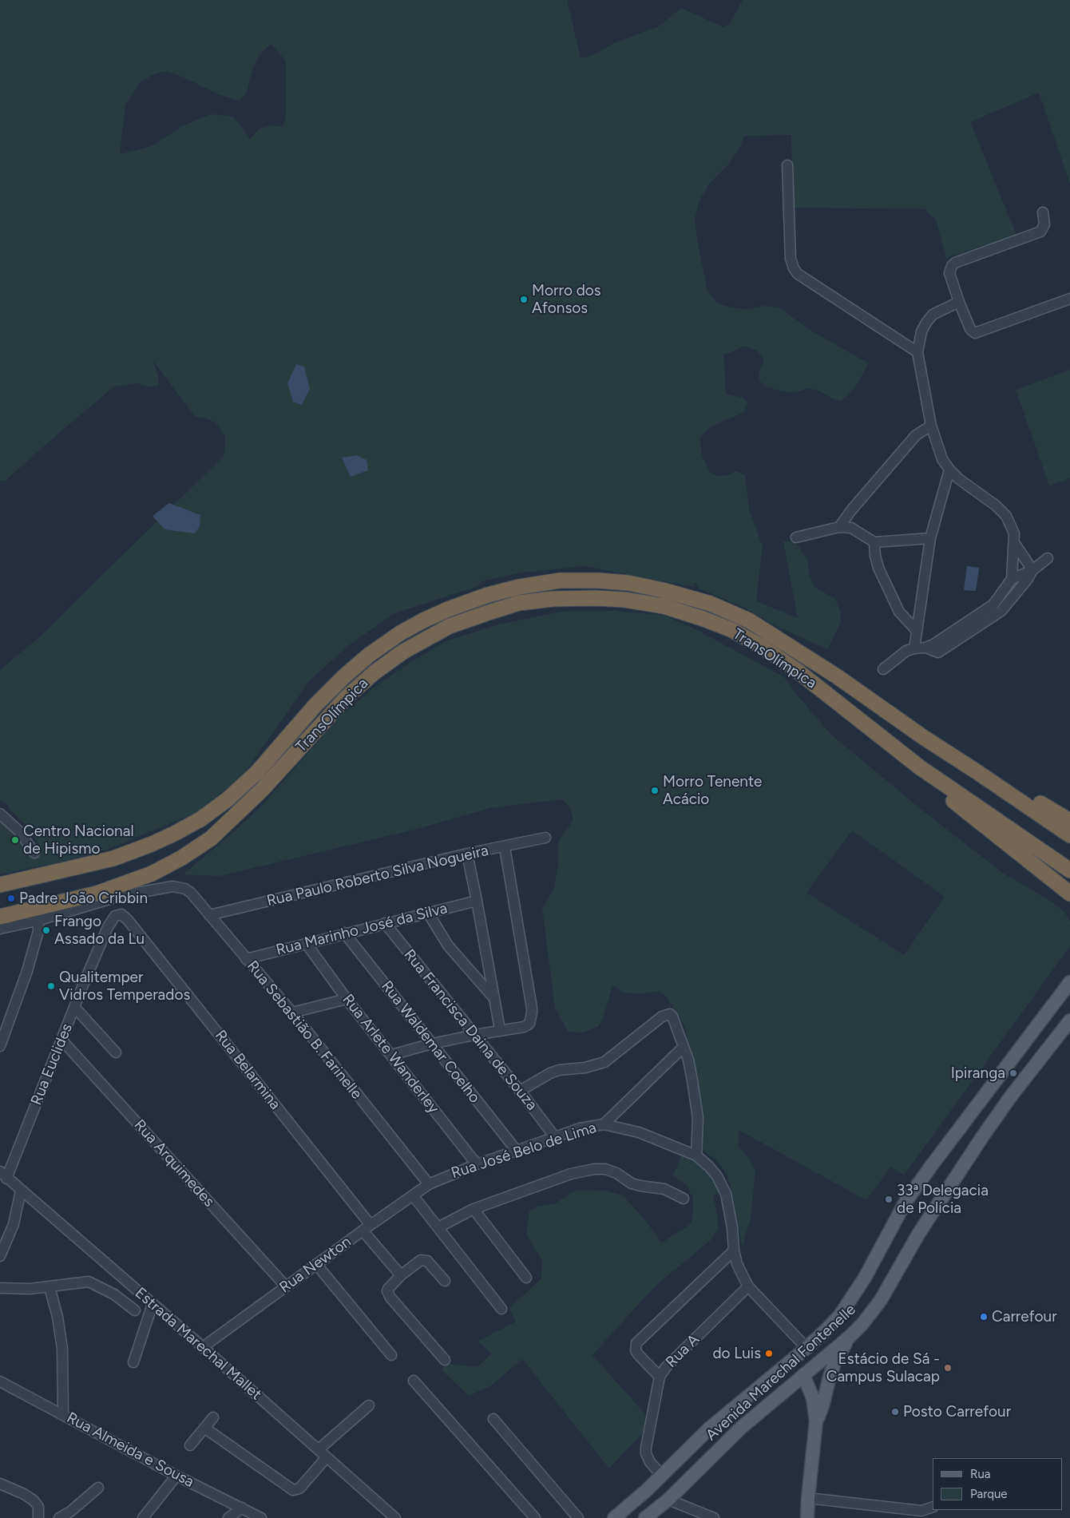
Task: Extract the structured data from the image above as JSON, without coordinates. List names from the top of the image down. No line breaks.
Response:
{"streets":{"highway":["TransOlímpica"],"main road":["Avenida Marechal Fontenelle"],"street":["Rua Paulo Roberto Silva Nogueira","Rua Marinho José da Silva","Rua Sebastião B. Farinelle","Rua Francisca Daina de Souza","Rua Waldemar Coelho","Rua Arlete Wanderley","Rua Euclides","Rua Belarmina","Rua José Belo de Lima","Rua Arquimedes","Rua Newton","Estrada Marechal Mallet","Rua A","Rua Almeida e Sousa"]},"crossings":[["Rua Paulo Roberto Silva Nogueira","Rua Sebastião B. Farinelle"],["Rua Marinho José da Silva","Rua Sebastião B. Farinelle"],["Rua Marinho José da Silva","Rua Francisca Daina de Souza"],["Rua Marinho José da Silva","Rua Waldemar Coelho"],["Rua Marinho José da Silva","Rua Arlete Wanderley"],["Rua Sebastião B. Farinelle","Rua José Belo de Lima"],["Rua Sebastião B. Farinelle","Rua Newton"],["Rua Francisca Daina de Souza","Rua José Belo de Lima"],["Rua Waldemar Coelho","Rua José Belo de Lima"],["Rua Arlete Wanderley","Rua José Belo de Lima"],["Rua Euclides","Rua Belarmina"],["Rua Euclides","Rua Arquimedes"],["Rua Euclides","Estrada Marechal Mallet"],["Rua Belarmina","Rua Newton"],["Rua José Belo de Lima","Rua Newton"],["Rua José Belo de Lima","Rua A"],["Rua José Belo de Lima","Avenida Marechal Fontenelle"],["Rua Arquimedes","Rua Newton"],["Rua Newton","Estrada Marechal Mallet"],["Rua A","Avenida Marechal Fontenelle"]],"places":["Morro dos Afonsos","Morro Tenente Acácio","Centro Nacional de Hipismo","Padre João Cribbin","Frango Assado da Lu","Qualitemper Vidros Temperados","Ipiranga","33ª Delegacia de Polícia","Carrefour","do Luis","Estácio de Sá - Campus Sulacap","Posto Carrefour"],"legend":["Rua","Parque"]}
